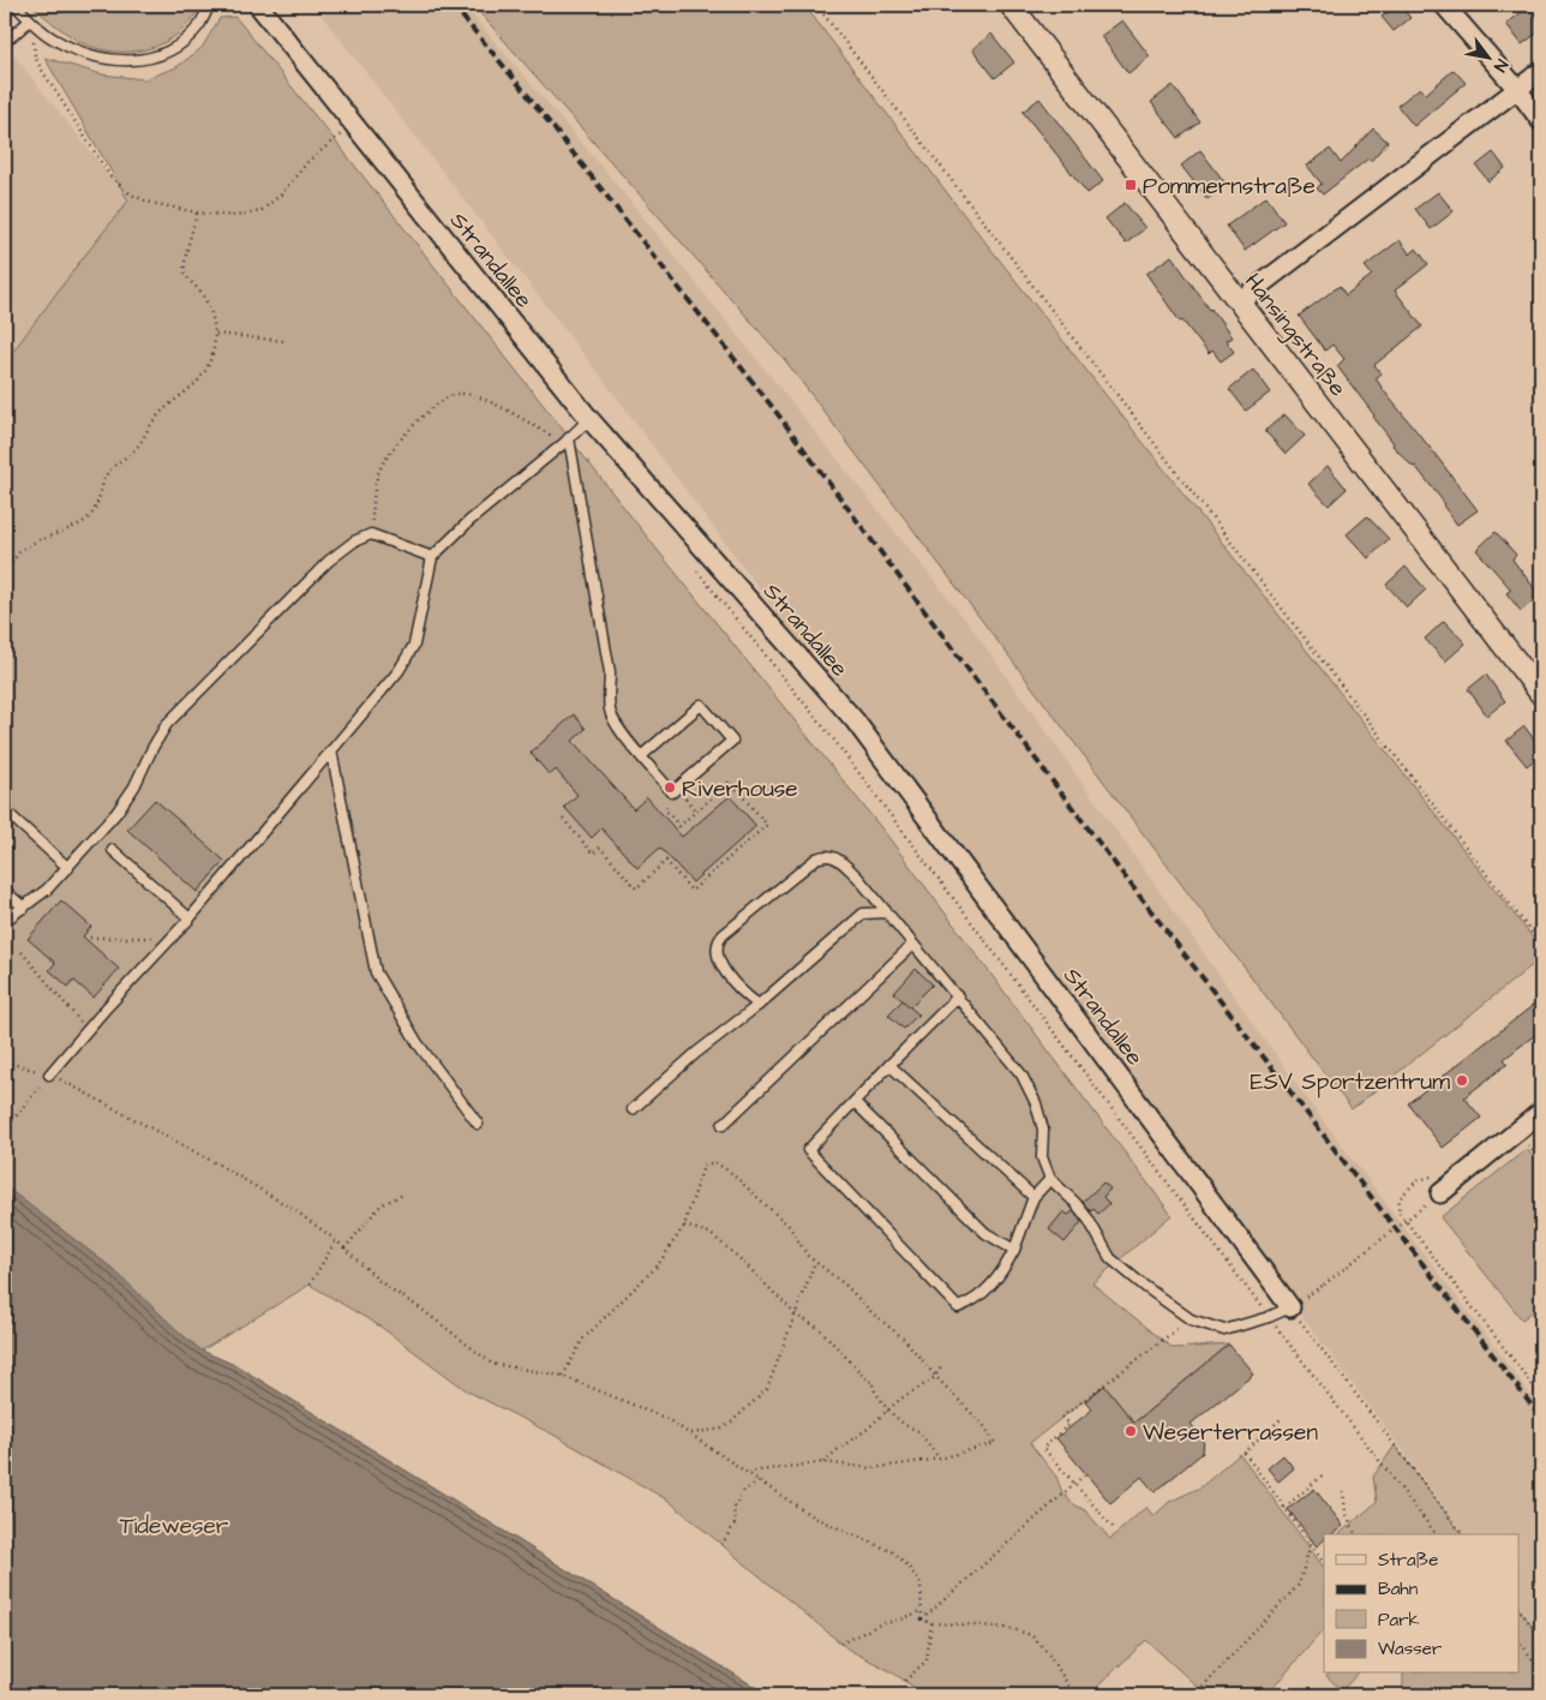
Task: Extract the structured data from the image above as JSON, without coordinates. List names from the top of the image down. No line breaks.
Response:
{"streets":{"street":["Strandallee","Hansingstraße"]},"parks":["Tideweser"],"places":{"transit":["Pommernstraße"],"other":["Riverhouse","ESV Sportzentrum","Weserterrassen"]},"legend":["Straße","Bahn","Park","Wasser"],"north":"bottom right"}
